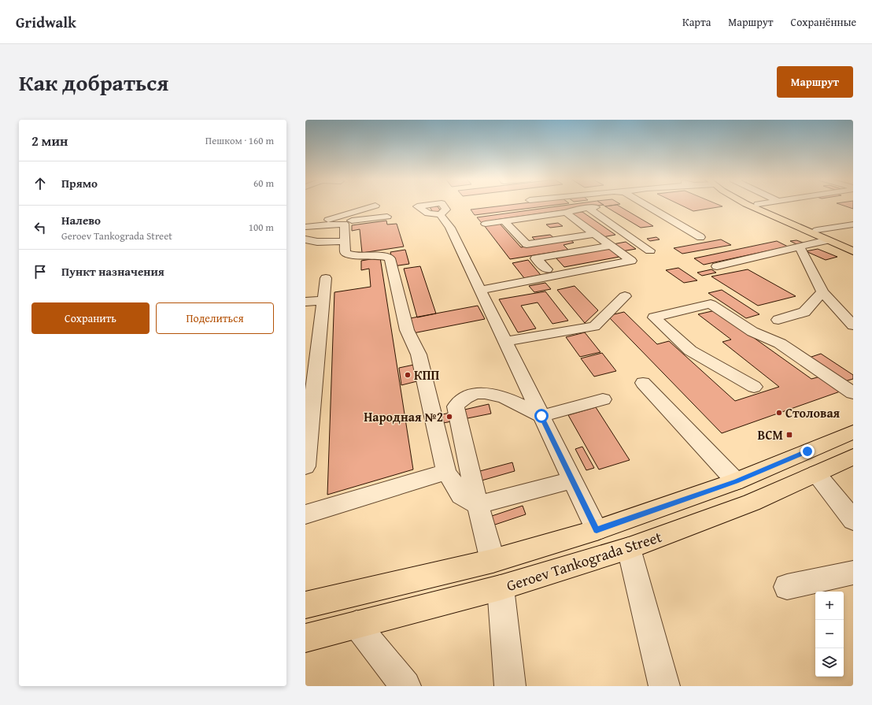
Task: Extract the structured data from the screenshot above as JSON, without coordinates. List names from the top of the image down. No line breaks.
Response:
{"streets":{"main road":["Geroev Tankograda Street"]},"places":{"other":["КПП","Столовая","Народная №2"],"transit":["ВСМ"]},"page":{"header":"Gridwalk","nav":["Карта","Маршрут","Сохранённые"],"title":"Как добраться","buttons":["Маршрут",["Сохранить","Поделиться"]],"heading":["2 мин","Пешком · 160 m"],"list":[["Прямо","60 m"],["Налево","Geroev Tankograda Street","100 m"],"Пункт назначения"],"map_buttons":["+","−"]}}
